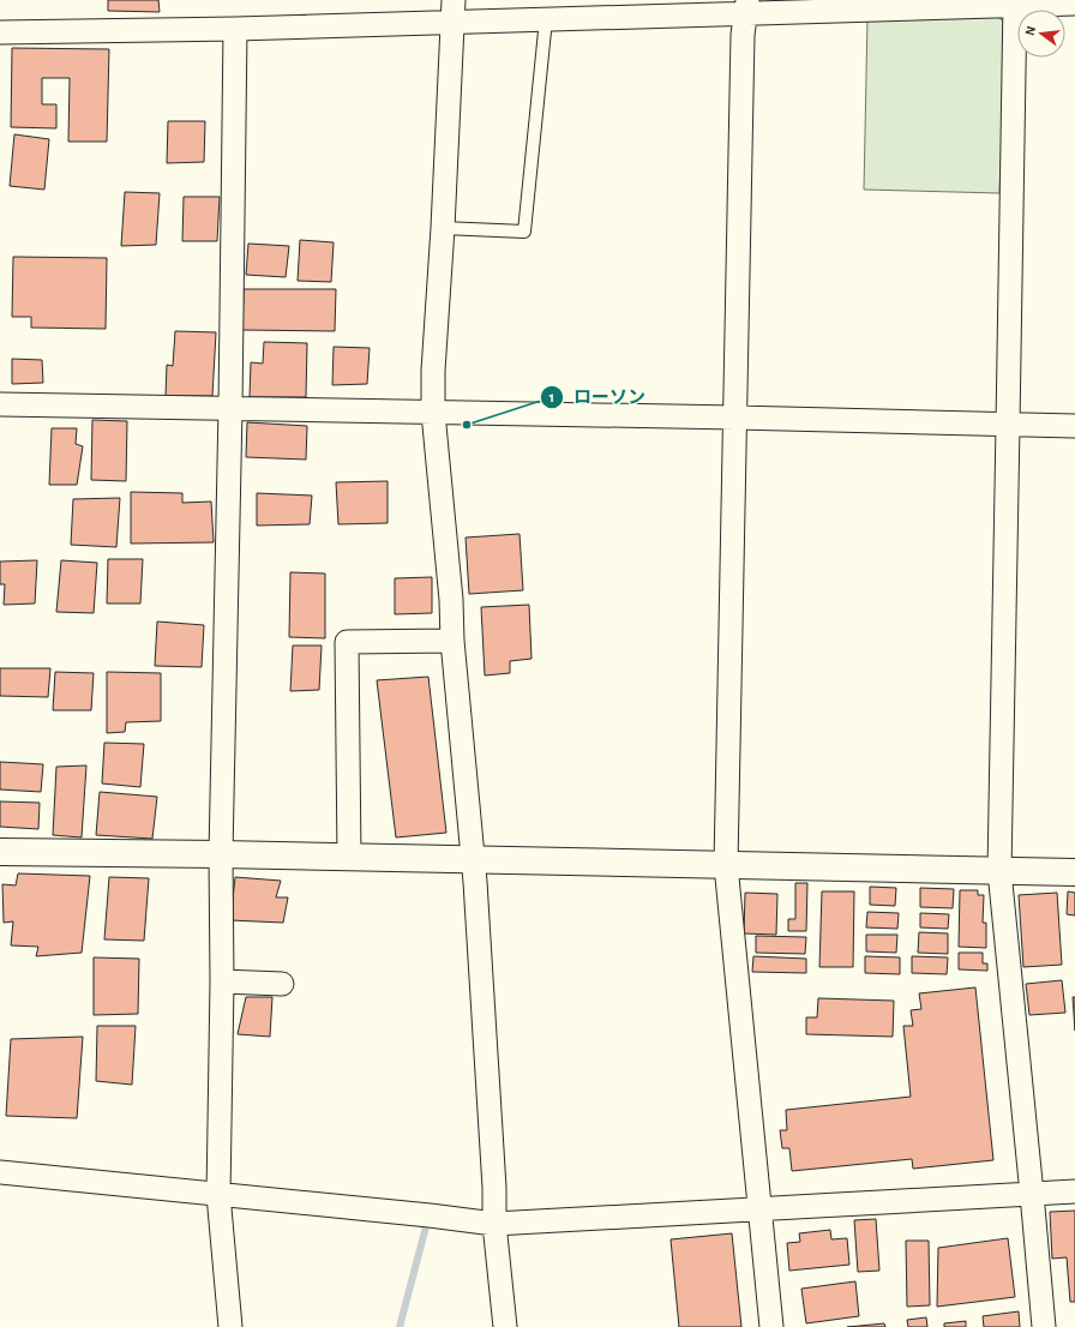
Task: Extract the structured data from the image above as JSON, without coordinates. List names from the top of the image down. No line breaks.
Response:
{"places":["ローソン"],"north":"left"}
